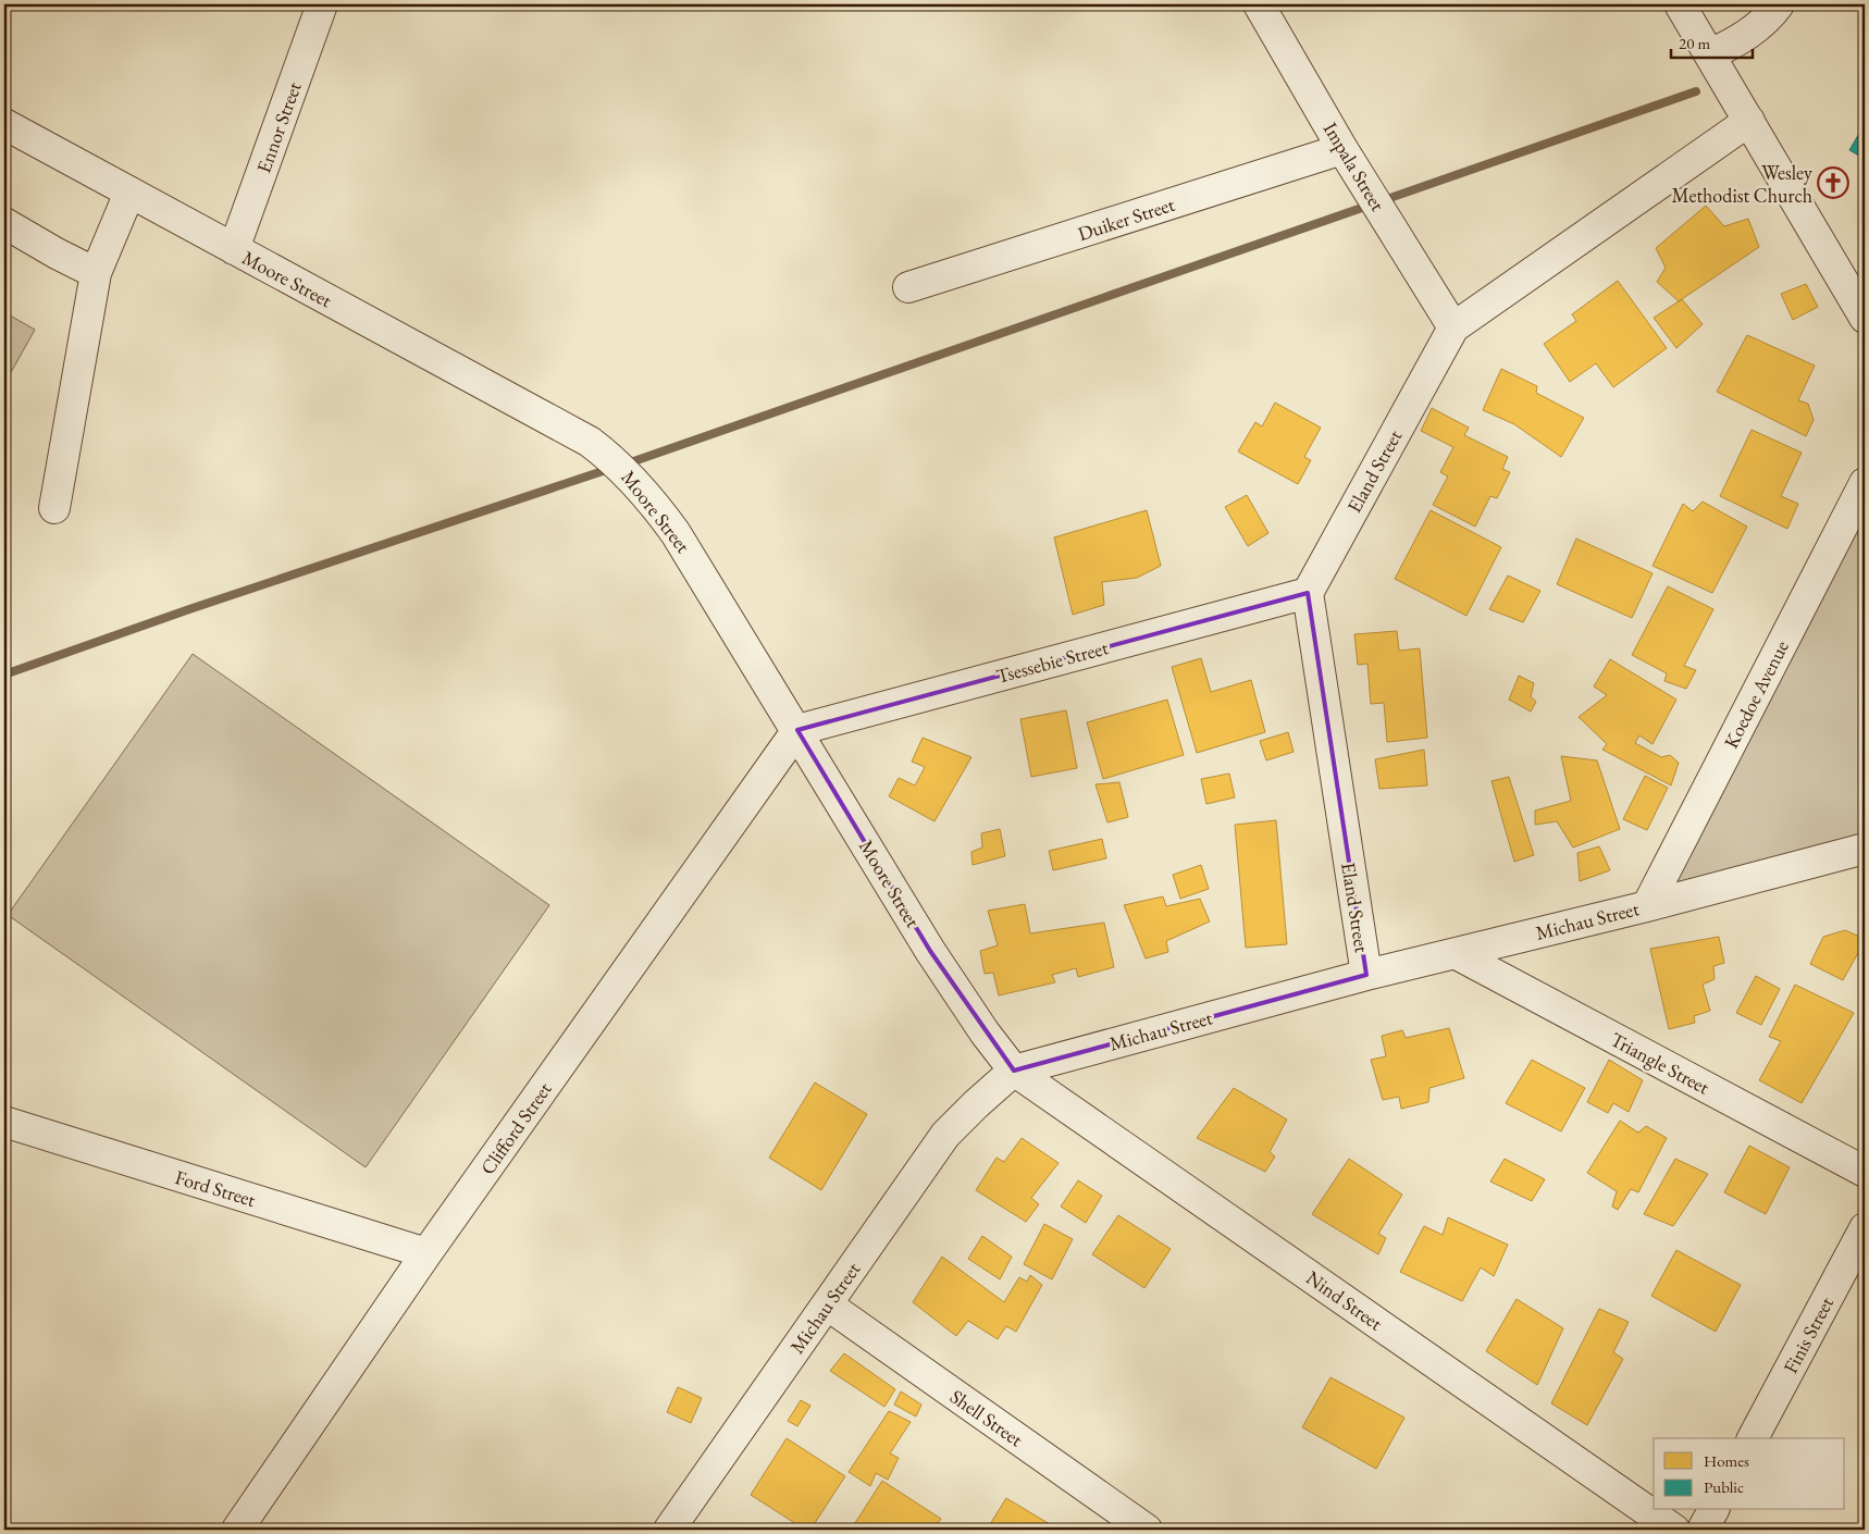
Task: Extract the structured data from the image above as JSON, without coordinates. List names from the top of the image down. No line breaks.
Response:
{"streets":{"street":["Ennor Street","Impala Street","Duiker Street","Moore Street","Eland Street","Tsessebie Street","Koedoe Avenue","Michau Street","Triangle Street","Clifford Street","Ford Street","Nind Street","Finis Street","Shell Street"]},"crossings":[["Ennor Street","Moore Street"],["Impala Street","Duiker Street"],["Impala Street","Eland Street"],["Moore Street","Tsessebie Street"],["Moore Street","Michau Street"],["Moore Street","Clifford Street"],["Moore Street","Nind Street"],["Eland Street","Tsessebie Street"],["Eland Street","Michau Street"],["Tsessebie Street","Clifford Street"],["Koedoe Avenue","Michau Street"],["Michau Street","Triangle Street"],["Michau Street","Nind Street"],["Michau Street","Shell Street"],["Clifford Street","Ford Street"]],"places":{"church":["Wesley Methodist Church"]},"legend":["Homes","Public"],"scale_bar":"20 m"}
